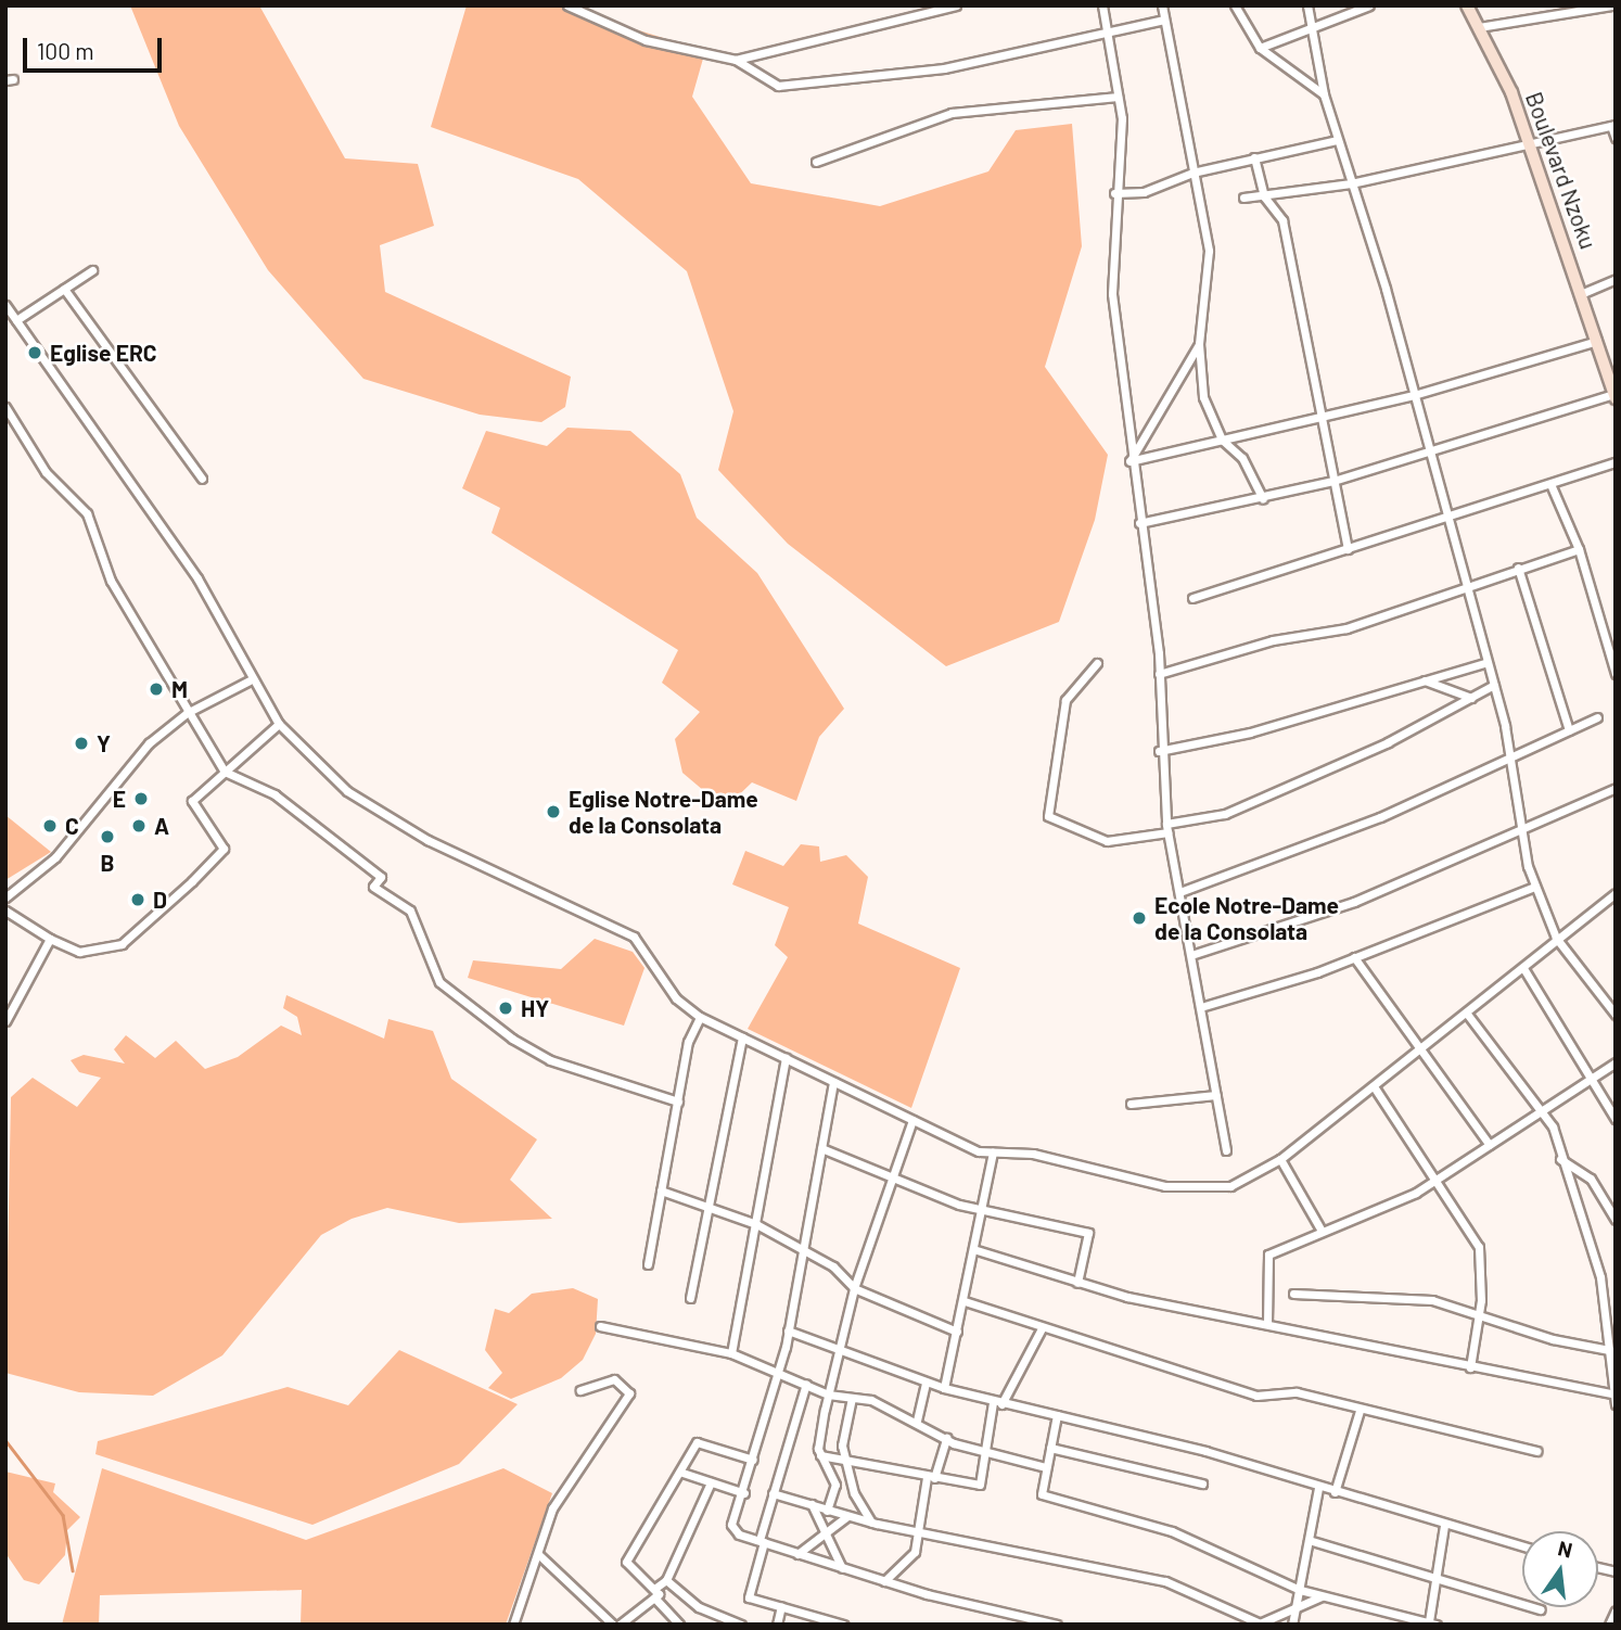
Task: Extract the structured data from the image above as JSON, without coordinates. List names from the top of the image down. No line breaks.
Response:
{"streets":{"street":["Boulevard Nzoku"]},"places":["Eglise ERC","M","Y","E","Eglise Notre-Dame de la Consolata","C","A","B","D","Ecole Notre-Dame de la Consolata","HY"],"scale_bar":"100 m","north":"top"}
